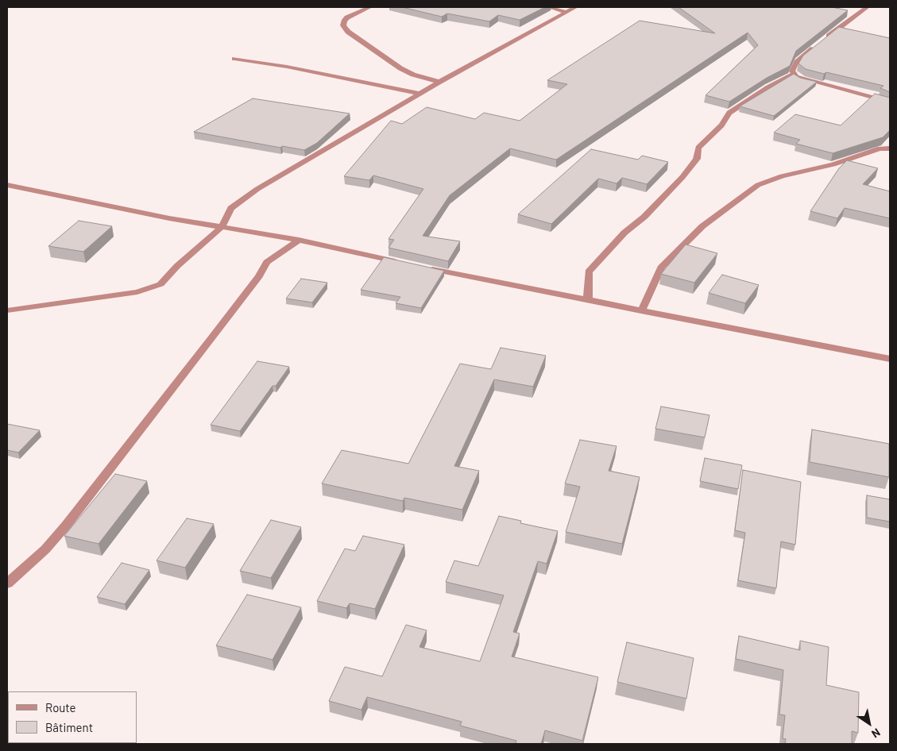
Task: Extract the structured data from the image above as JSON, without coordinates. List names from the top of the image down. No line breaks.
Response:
{"legend":["Route","Bâtiment"],"north":"bottom right"}
